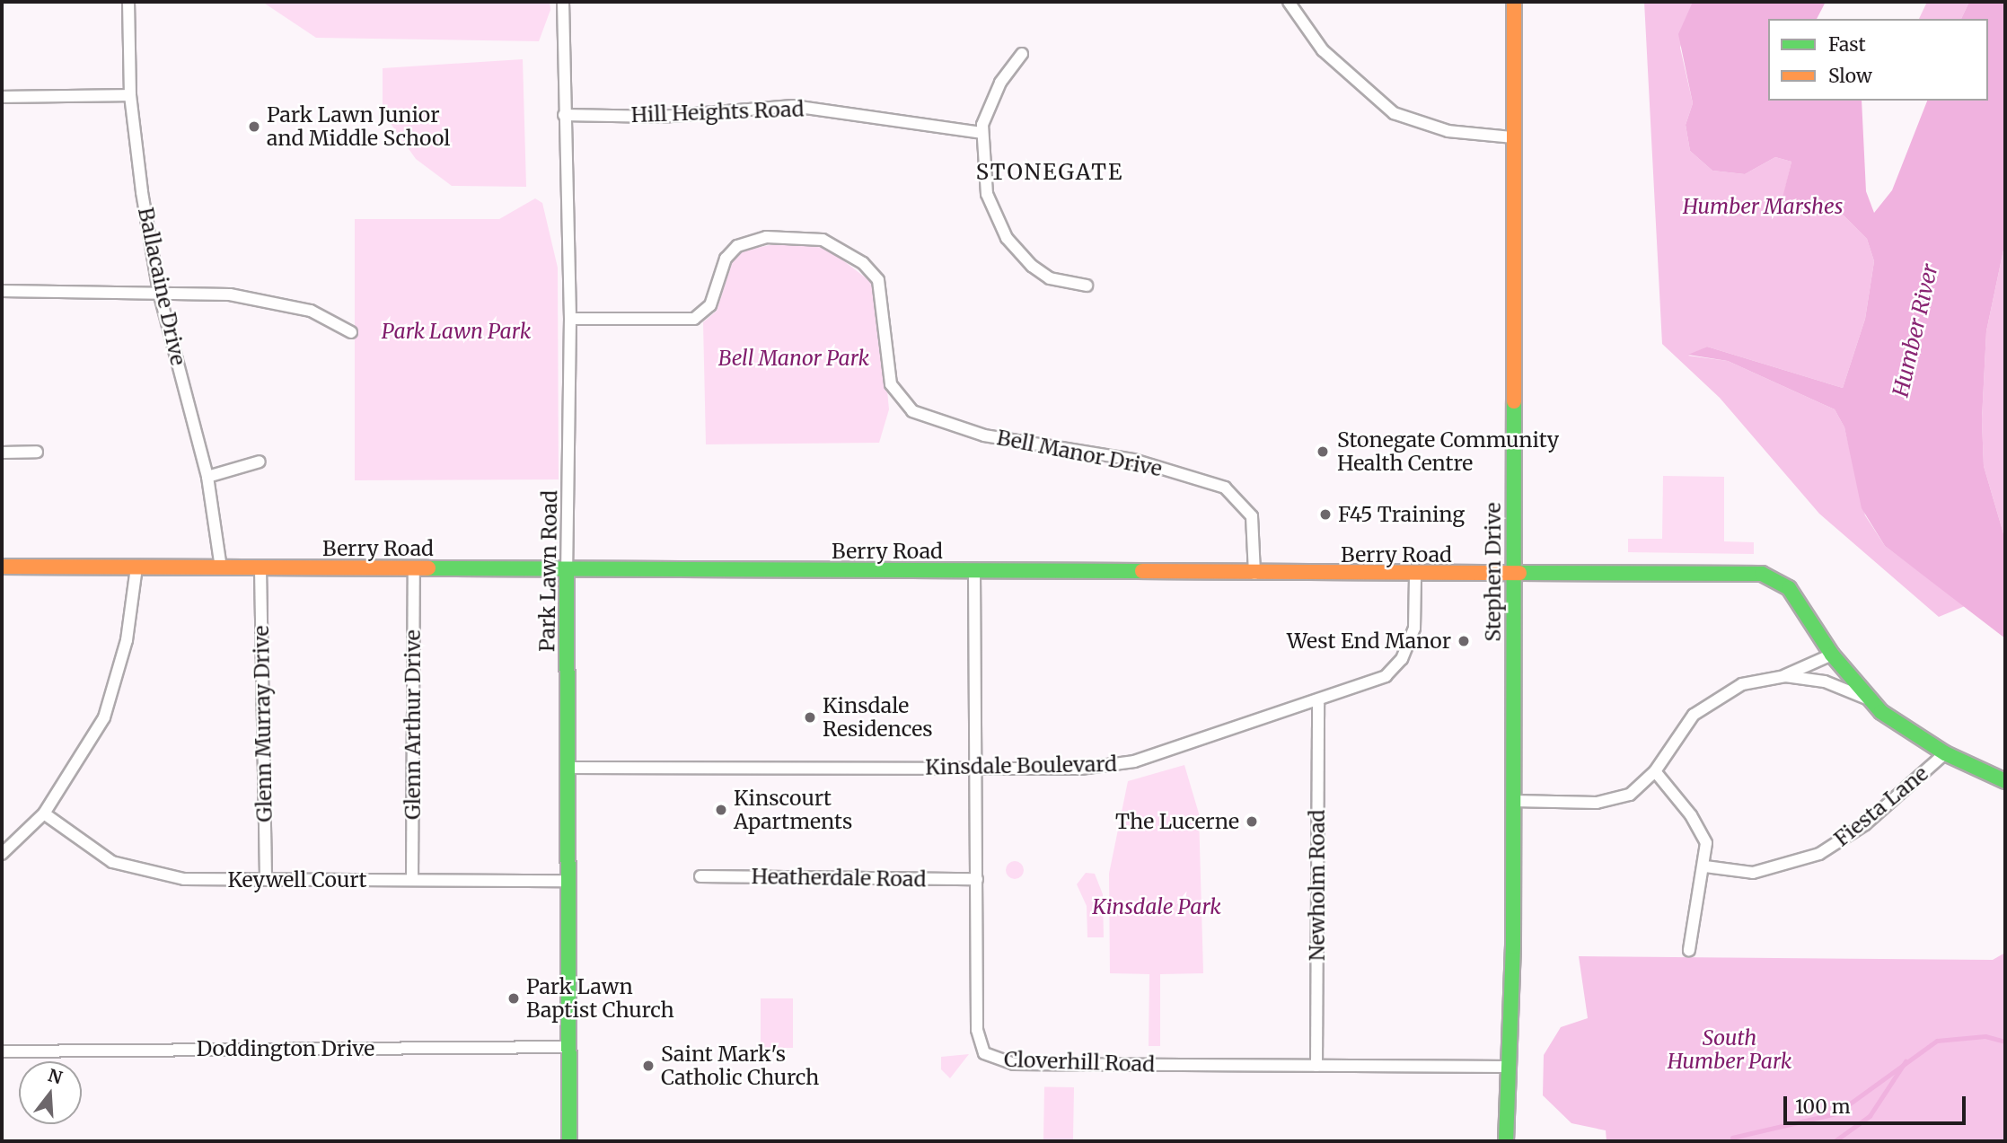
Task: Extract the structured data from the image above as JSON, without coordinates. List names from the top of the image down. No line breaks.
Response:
{"streets":{"street":["Hill Heights Road","Ballacaine Drive","Bell Manor Drive","Berry Road","Park Lawn Road","Stephen Drive","Glenn Murray Drive","Glenn Arthur Drive","Kinsdale Boulevard","Fiesta Lane","Heatherdale Road","Keywell Court","Newholm Road","Doddington Drive","Cloverhill Road"]},"crossings":[["Hill Heights Road","Park Lawn Road"],["Ballacaine Drive","Berry Road"],["Bell Manor Drive","Berry Road"],["Bell Manor Drive","Park Lawn Road"],["Berry Road","Park Lawn Road"],["Berry Road","Stephen Drive"],["Berry Road","Glenn Murray Drive"],["Berry Road","Glenn Arthur Drive"],["Berry Road","Kinsdale Boulevard"],["Berry Road","Cloverhill Road"],["Park Lawn Road","Kinsdale Boulevard"],["Park Lawn Road","Keywell Court"],["Park Lawn Road","Doddington Drive"],["Stephen Drive","Cloverhill Road"],["Glenn Murray Drive","Keywell Court"],["Glenn Arthur Drive","Keywell Court"],["Kinsdale Boulevard","Newholm Road"],["Kinsdale Boulevard","Cloverhill Road"],["Heatherdale Road","Cloverhill Road"],["Newholm Road","Cloverhill Road"]],"districts":["STONEGATE"],"water":["Humber River"],"parks":["Humber Marshes","Park Lawn Park","Bell Manor Park","Kinsdale Park","South Humber Park"],"places":["Park Lawn Junior and Middle School","Stonegate Community Health Centre","F45 Training","West End Manor","Kinsdale Residences","Kinscourt Apartments","The Lucerne","Park Lawn Baptist Church","Saint Mark's Catholic Church"],"legend":["Fast","Slow"],"scale_bar":"100 m","north":"top"}
